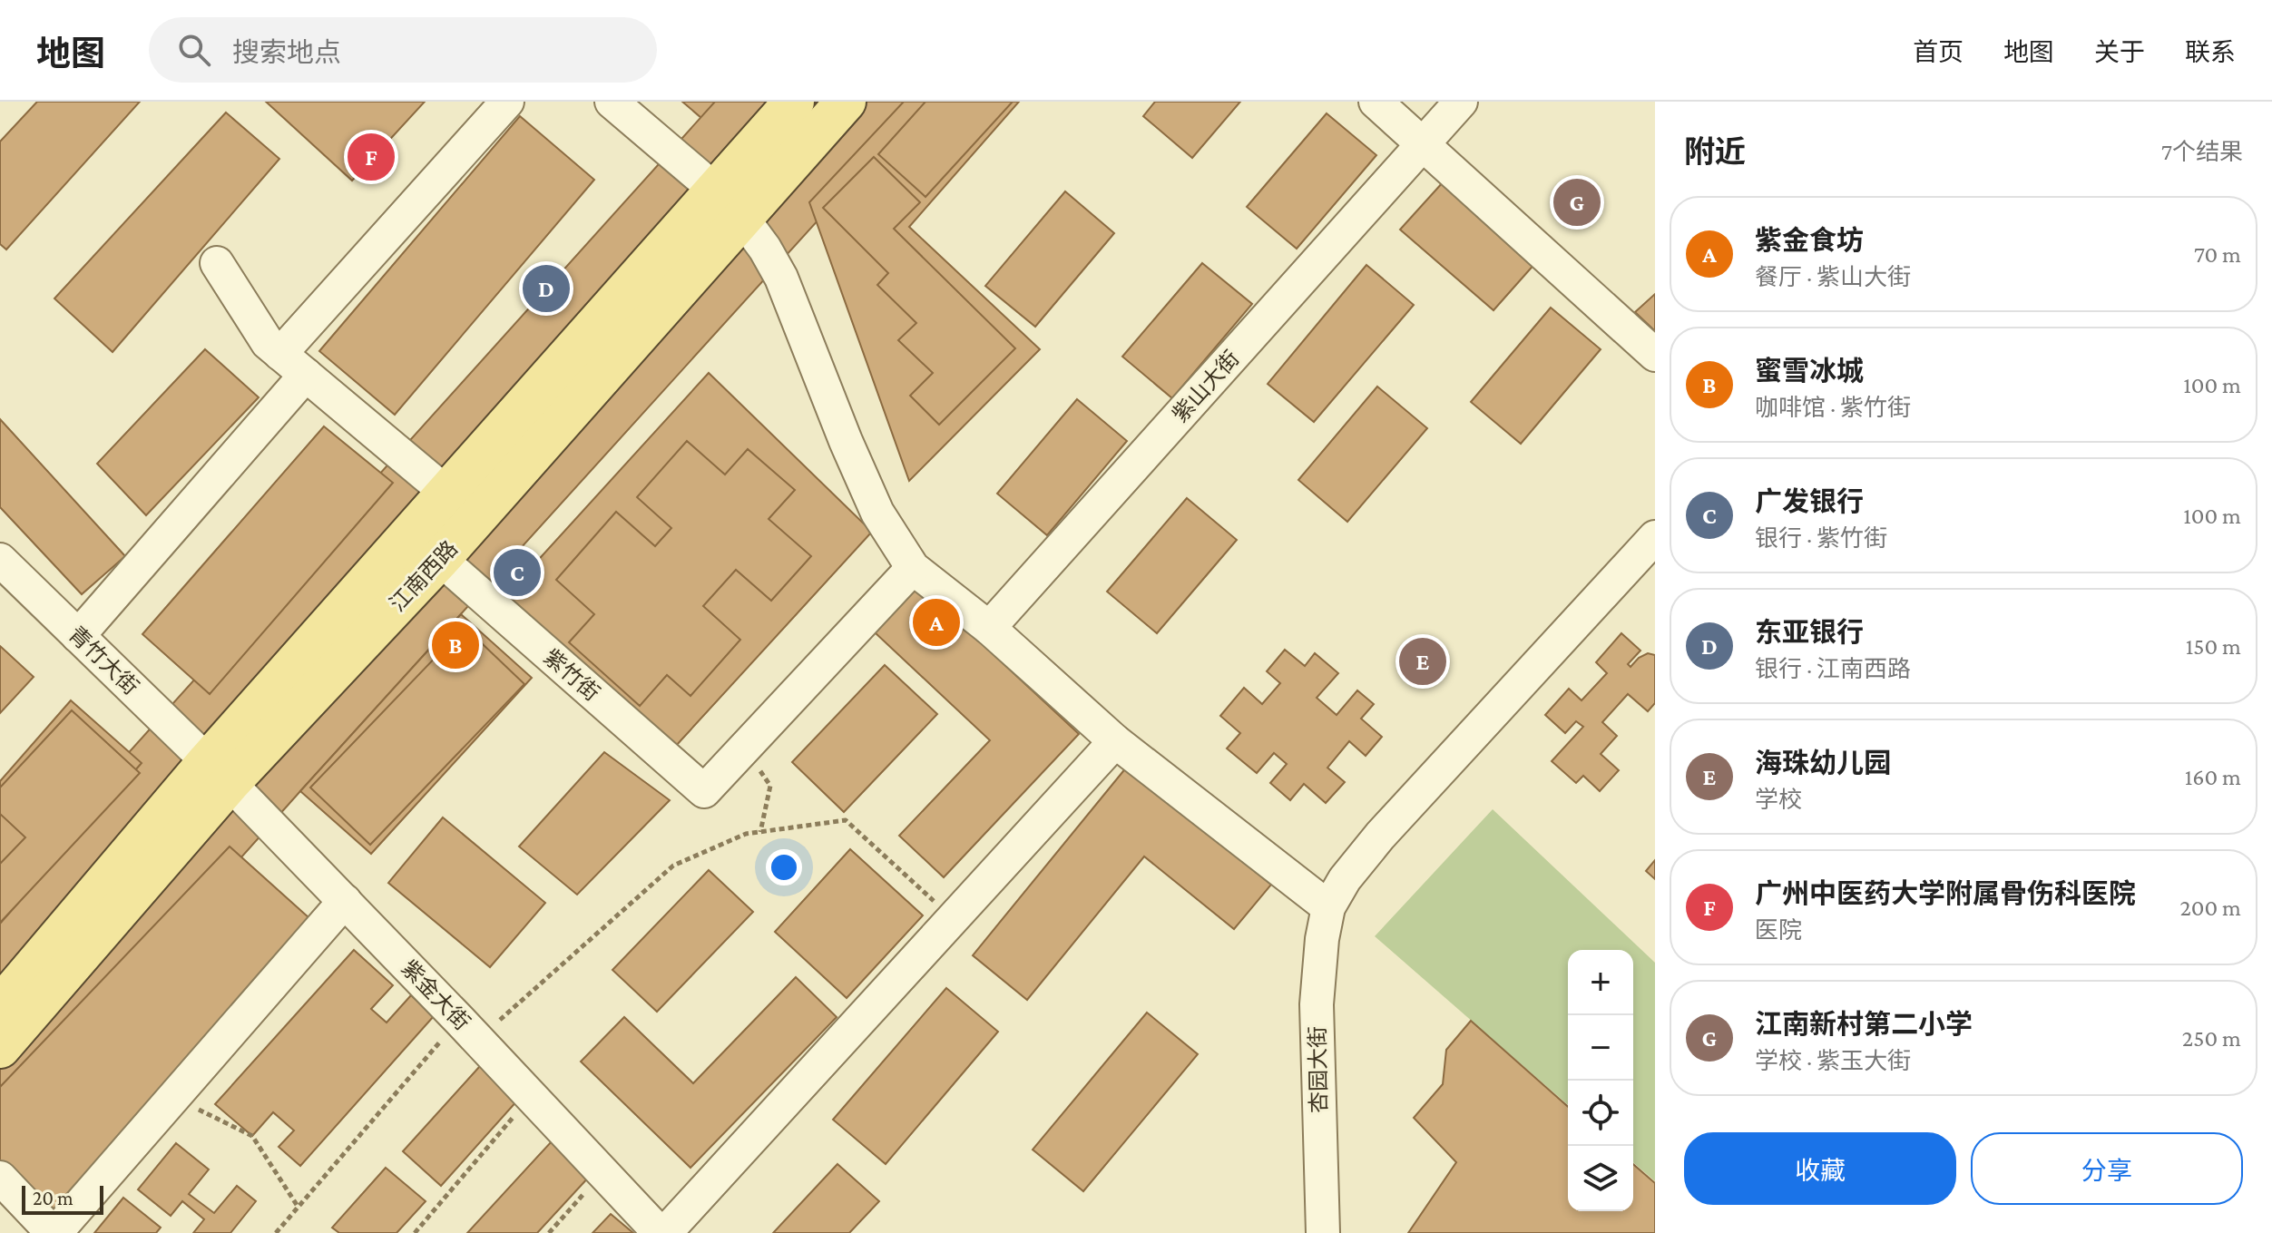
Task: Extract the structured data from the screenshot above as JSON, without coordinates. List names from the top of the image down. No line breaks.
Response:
{"streets":{"main road":["江南西路"],"street":["紫山大街","青竹大街","紫竹街","紫金大街","杏园大街"]},"crossings":[["江南西路","青竹大街"],["江南西路","紫竹街"],["江南西路","紫金大街"],["青竹大街","紫金大街"]],"scale_bar":"20 m","page":{"header":"地图","search":"搜索地点","nav":["首页","地图","关于","联系"],"heading":["附近","7个结果"],"pins":["F","G","D","C","A","B","E"],"list":[{"mark":"A","name":"紫金食坊","note":"餐厅 · 紫山大街","value":"70 m"},{"mark":"B","name":"蜜雪冰城","note":"咖啡馆 · 紫竹街","value":"100 m"},{"mark":"C","name":"广发银行","note":"银行 · 紫竹街","value":"100 m"},{"mark":"D","name":"东亚银行","note":"银行 · 江南西路","value":"150 m"},{"mark":"E","name":"海珠幼儿园","note":"学校","value":"160 m"},{"mark":"F","name":"广州中医药大学附属骨伤科医院","note":"医院","value":"200 m"},{"mark":"G","name":"江南新村第二小学","note":"学校 · 紫玉大街","value":"250 m"}],"map_buttons":["+","−"],"buttons":["收藏","分享"],"scale":"20 m"}}
